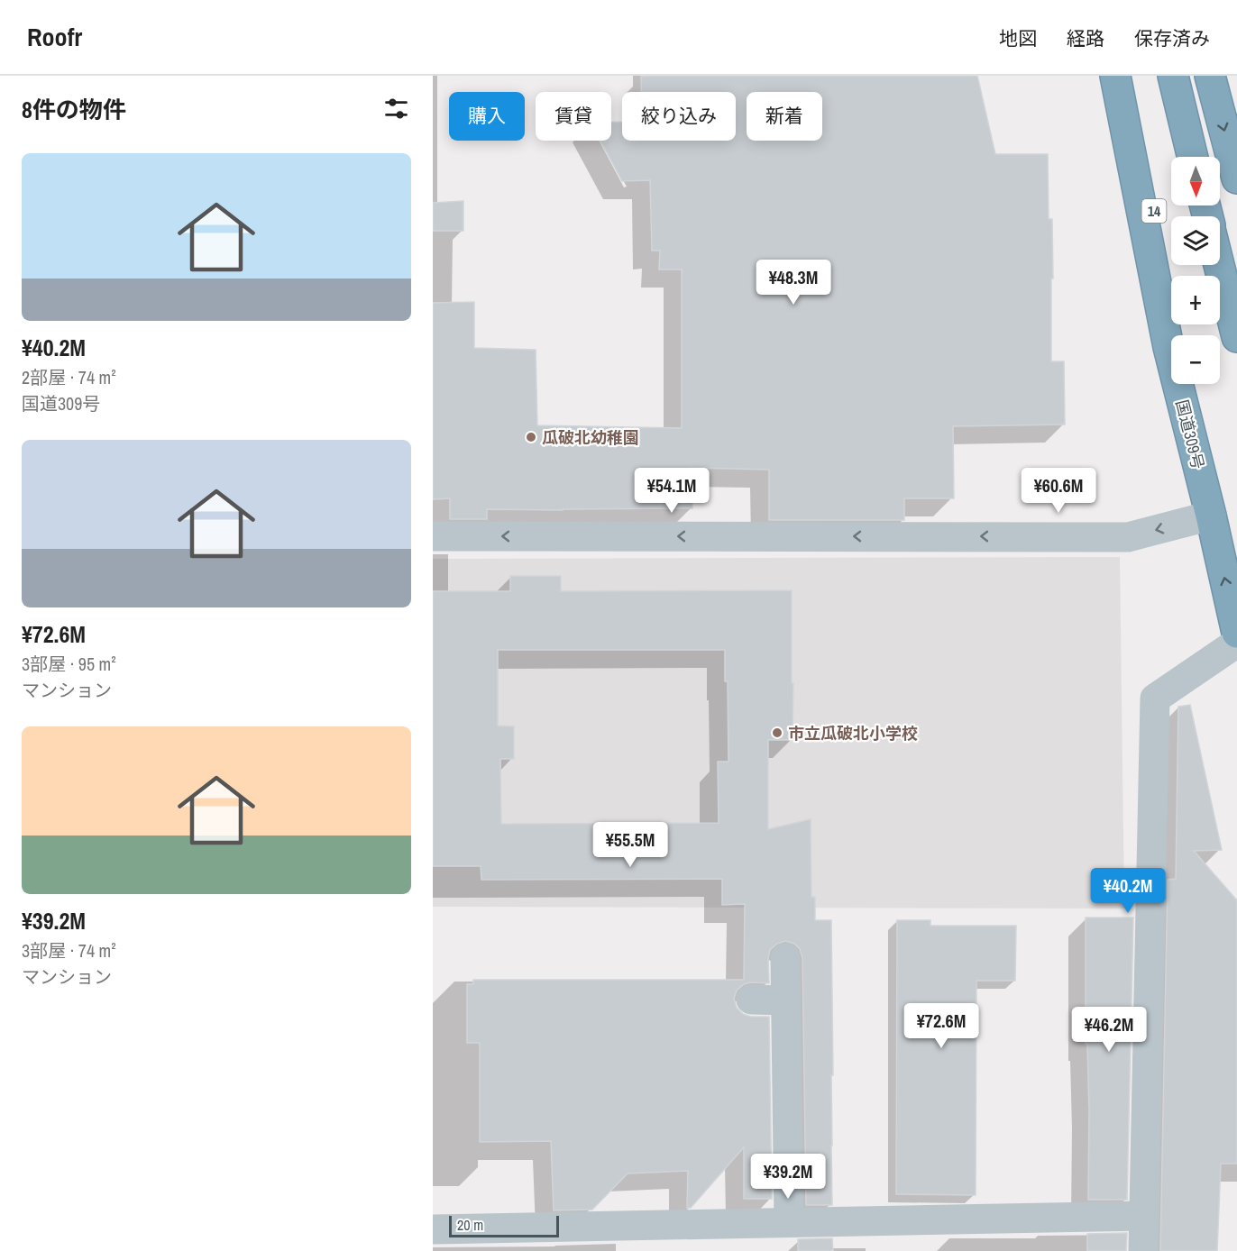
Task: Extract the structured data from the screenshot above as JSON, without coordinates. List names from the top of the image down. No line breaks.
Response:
{"streets":{"highway":["14","国道309号"]},"places":["瓜破北幼稚園","市立瓜破北小学校"],"scale_bar":"20 m","north":"bottom","page":{"header":"Roofr","nav":["地図","経路","保存済み"],"heading":"8件の物件","chip":["購入","賃貸","絞り込み","新着"],"list":[{"name":"¥40.2M","note":"2部屋 · 74 m² · 国道309号"},{"name":"¥72.6M","note":"3部屋 · 95 m² · マンション"},{"name":"¥39.2M","note":"3部屋 · 74 m² · マンション"}],"map_buttons":["+","−"],"price":["¥48.3M","¥54.1M","¥60.6M","¥55.5M","¥40.2M","¥72.6M","¥46.2M","¥39.2M"],"scale":"20 m"}}
